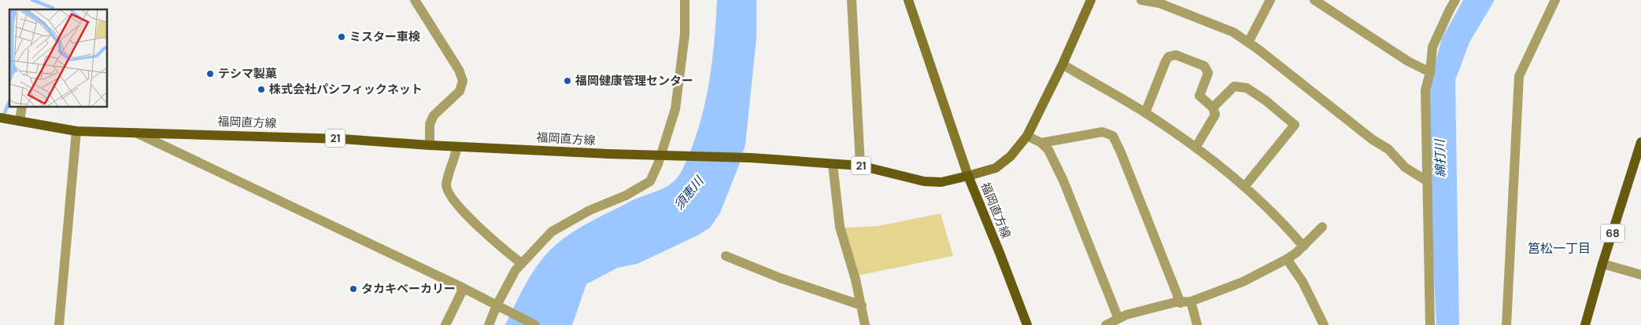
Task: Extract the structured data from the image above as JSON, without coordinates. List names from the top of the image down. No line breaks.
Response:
{"streets":{"main road":["福岡直方線","21","68"]},"districts":["筥松一丁目"],"water":["綿打川","須恵川"],"places":["ミスター車検","テシマ製菓","福岡健康管理センター","株式会社パシフィックネット","タカキベーカリー"]}
